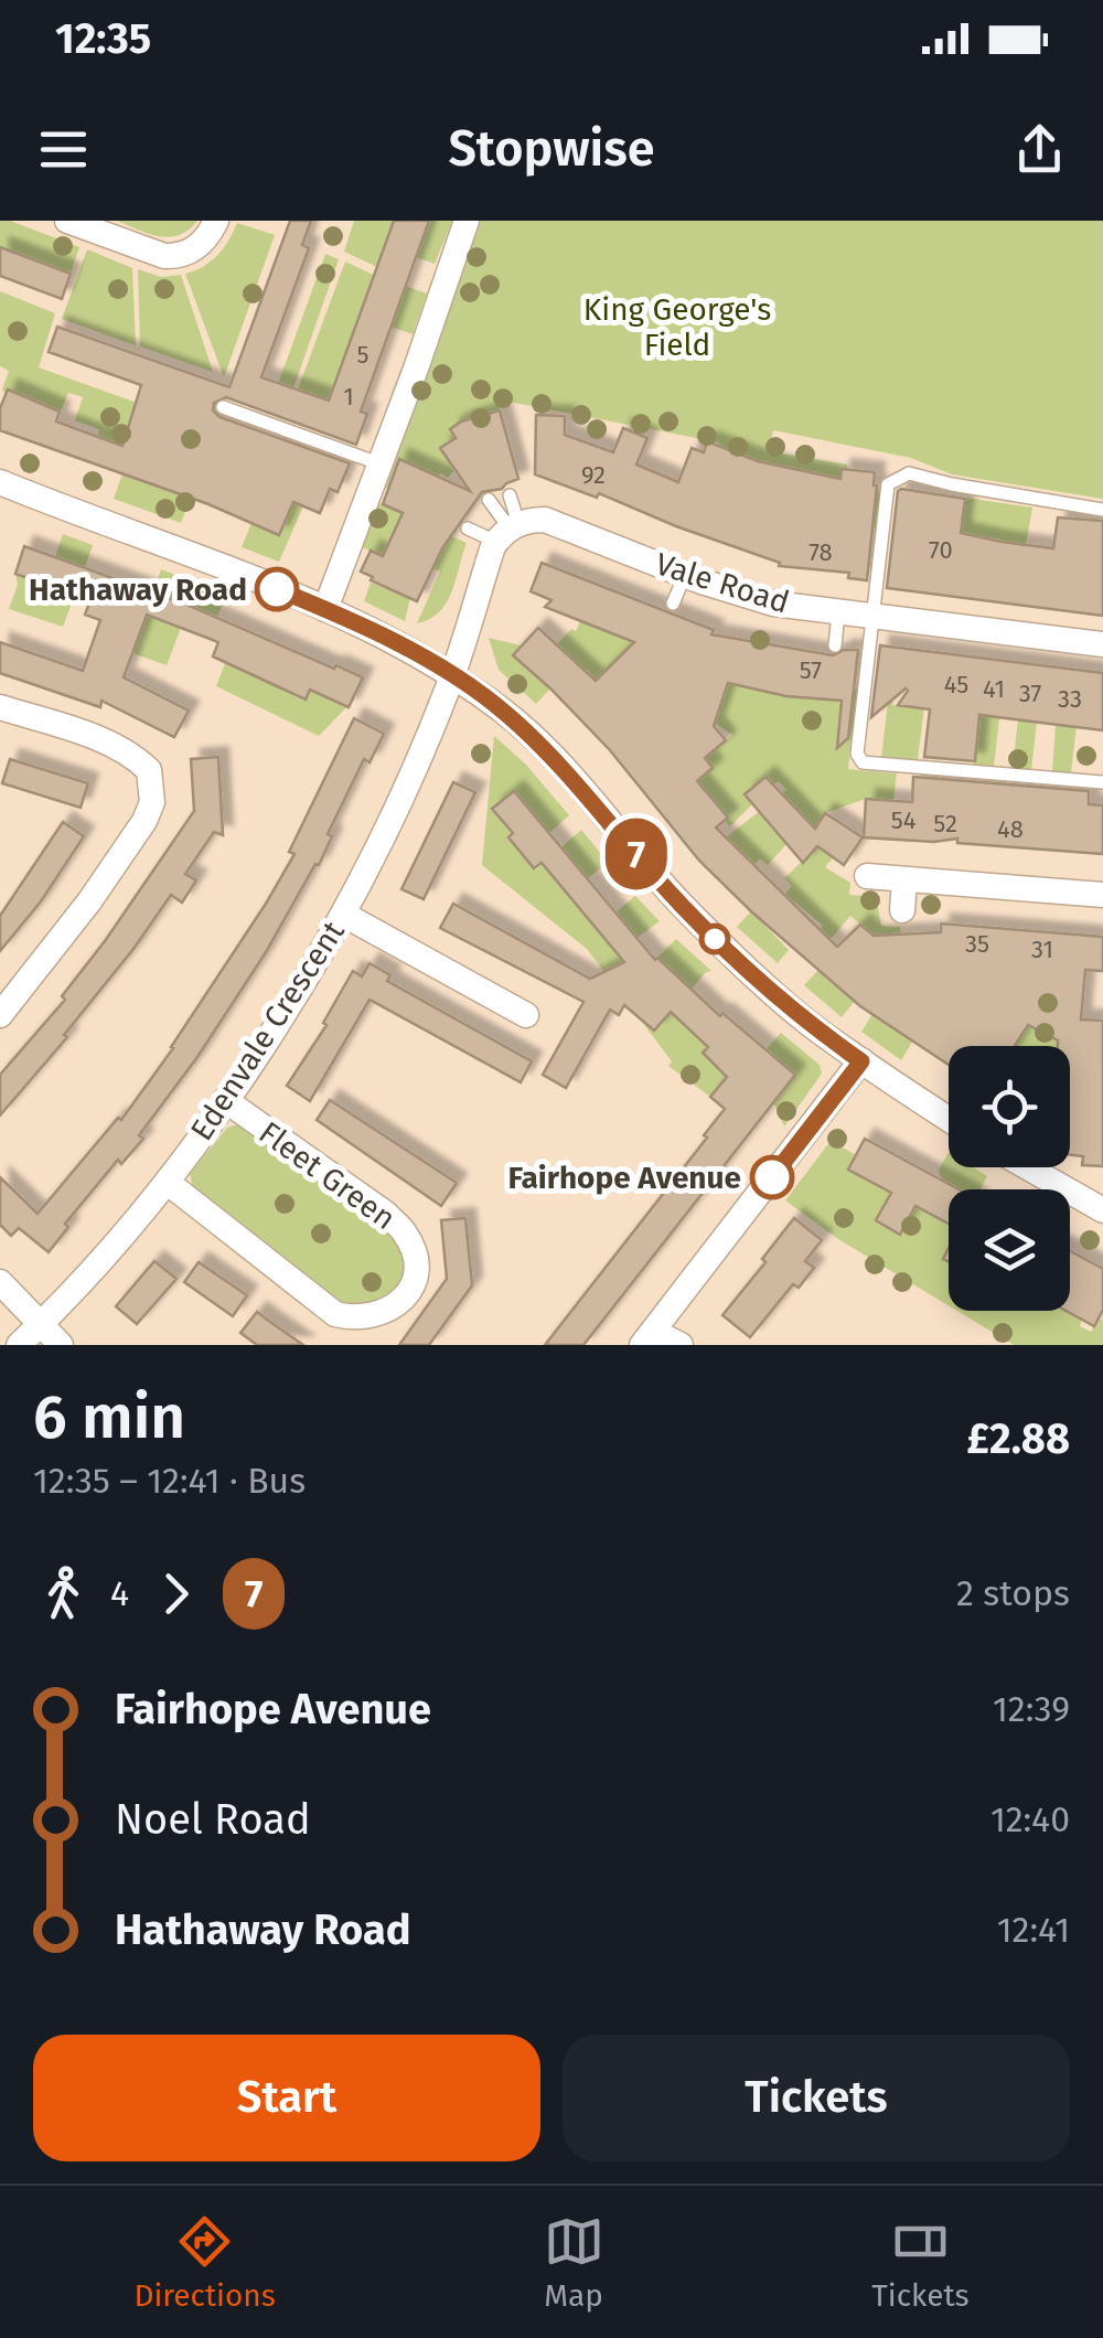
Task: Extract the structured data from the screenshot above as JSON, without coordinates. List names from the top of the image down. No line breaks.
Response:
{"streets":{"street":["Vale Road","Edenvale Crescent","Fleet Green"]},"crossings":[["Edenvale Crescent","Fleet Green"]],"parks":["King George's Field"],"places":["Hathaway Road","Fairhope Avenue"],"lines":["bus line 7"],"house_numbers":["5","1","92","70","78","57","45","41","37","33","54","52","48","35","31"],"page":{"status":"12:35","header":"Stopwise","on_map":"7","heading":["6 min","12:35 – 12:41 · Bus","£2.88"],"legs":["4","7","2 stops"],"list":[{"name":"Fairhope Avenue","value":"12:39"},{"name":"Noel Road","value":"12:40"},{"name":"Hathaway Road","value":"12:41"}],"buttons":["Start","Tickets"],"tabs":["Directions","Map","Tickets"]}}
